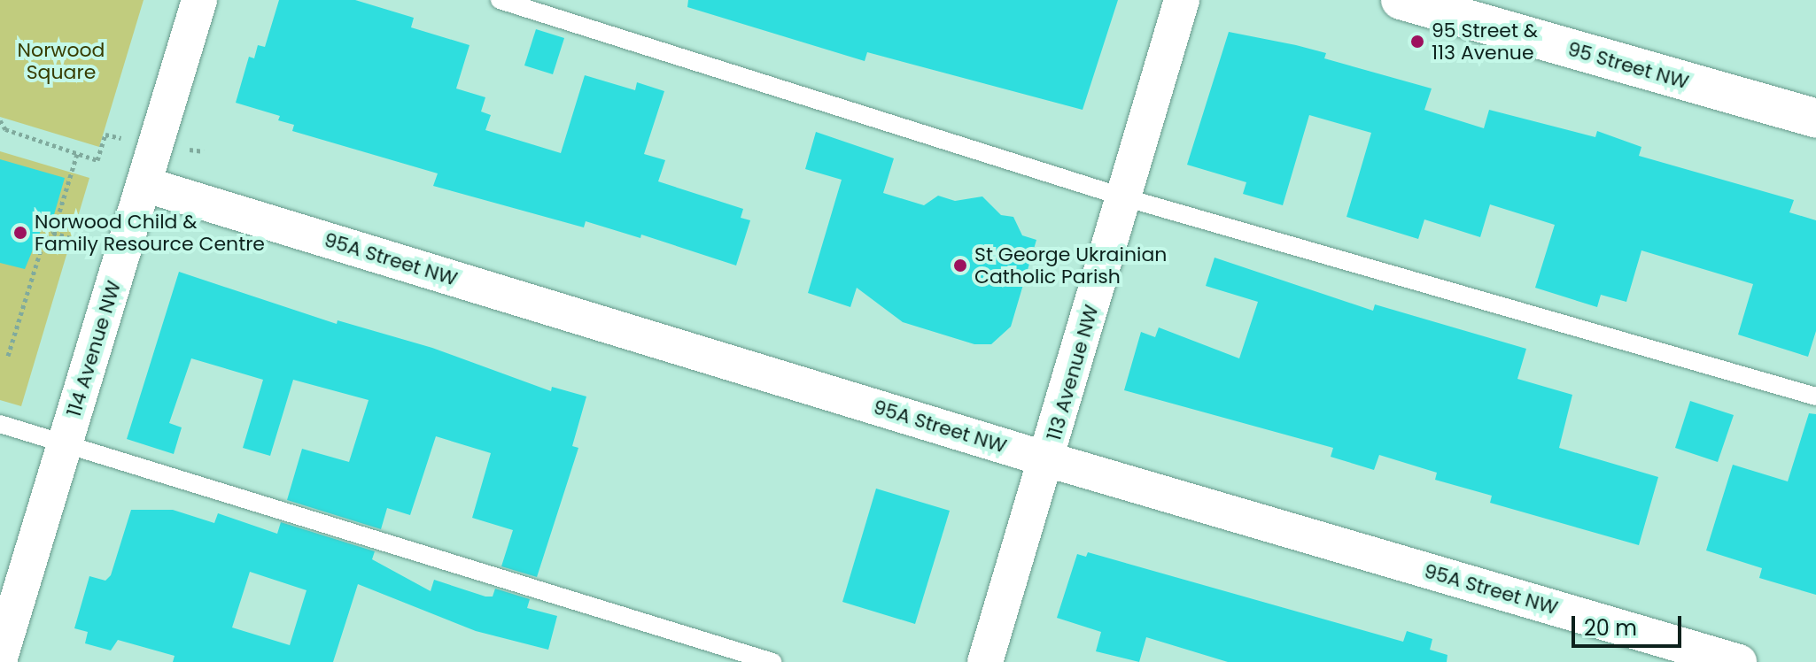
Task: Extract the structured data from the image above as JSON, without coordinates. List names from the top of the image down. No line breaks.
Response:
{"streets":{"street":["95 Street NW","95A Street NW","114 Avenue NW","113 Avenue NW"]},"crossings":[["95A Street NW","114 Avenue NW"],["95A Street NW","113 Avenue NW"]],"parks":["Norwood Square"],"places":["95 Street & 113 Avenue","Norwood Child & Family Resource Centre","St George Ukrainian Catholic Parish"],"scale_bar":"20 m"}
